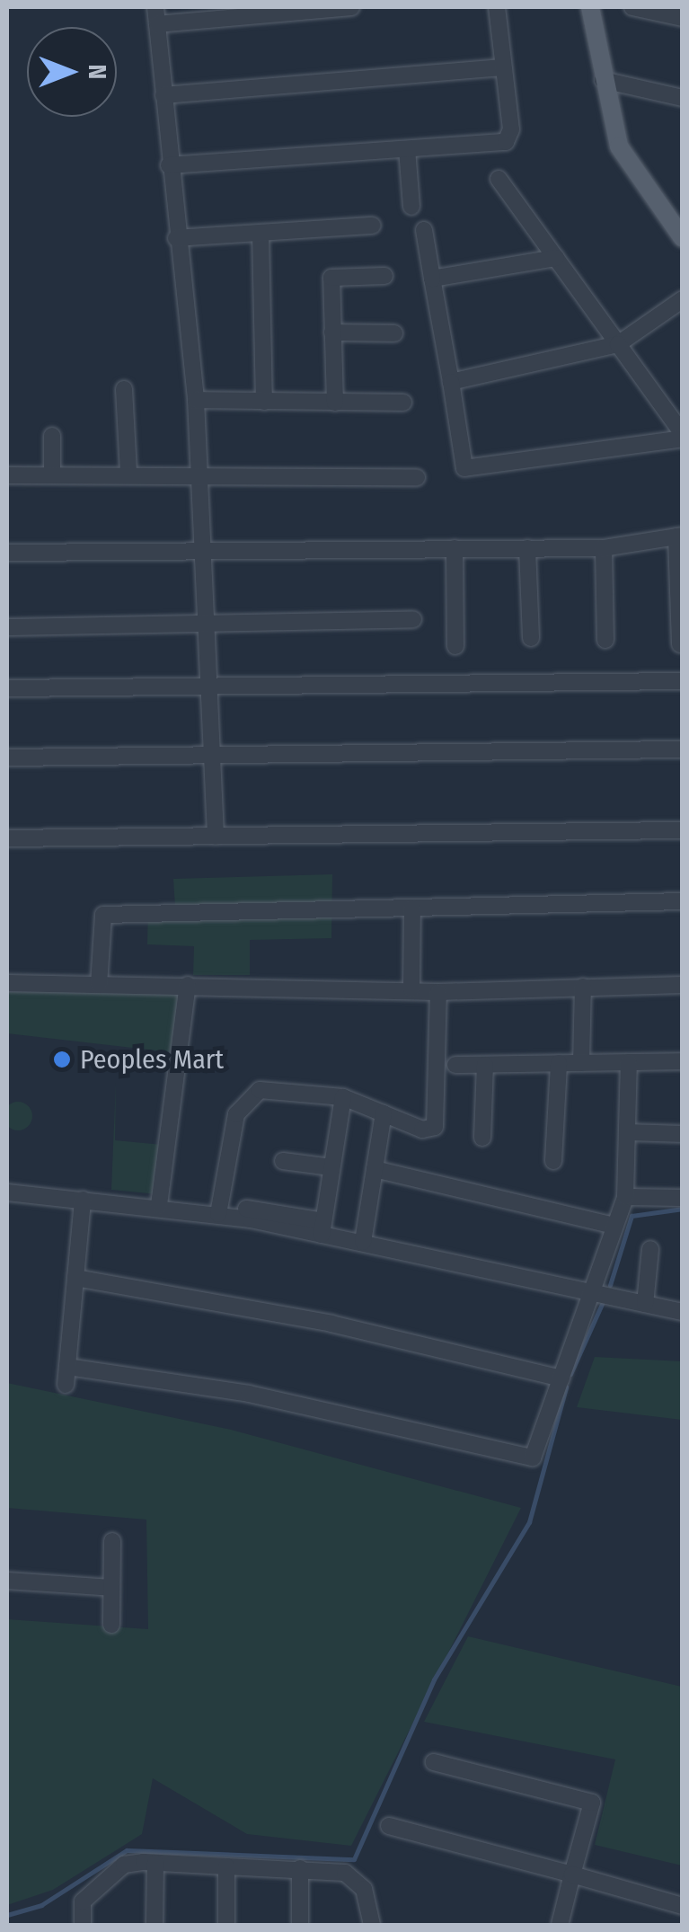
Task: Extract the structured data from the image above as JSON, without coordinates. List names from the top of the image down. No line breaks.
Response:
{"places":["Peoples Mart"],"north":"right"}
